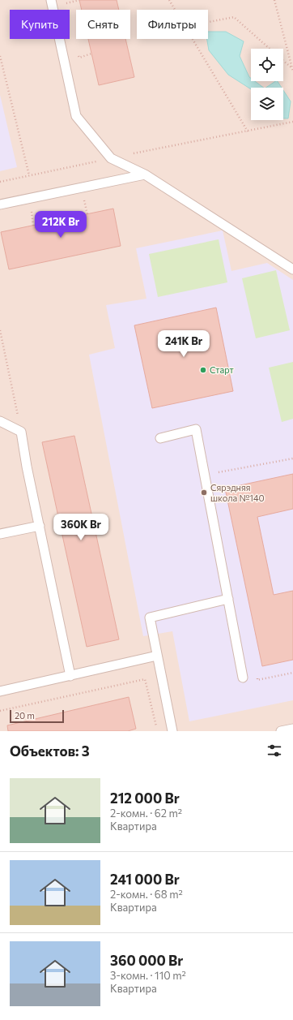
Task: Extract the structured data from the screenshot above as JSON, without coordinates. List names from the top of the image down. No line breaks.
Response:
{"places":["Старт","Сярэдняя школа №140"],"scale_bar":"20 m","page":{"chip":["Купить","Снять","Фильтры"],"price":["212K Br","241K Br","360K Br"],"scale":"20 m","heading":"Объектов: 3","list":[{"name":"212 000 Br","note":"2-комн. · 62 m² · Квартира"},{"name":"241 000 Br","note":"2-комн. · 68 m² · Квартира"},{"name":"360 000 Br","note":"3-комн. · 110 m² · Квартира"}]}}
